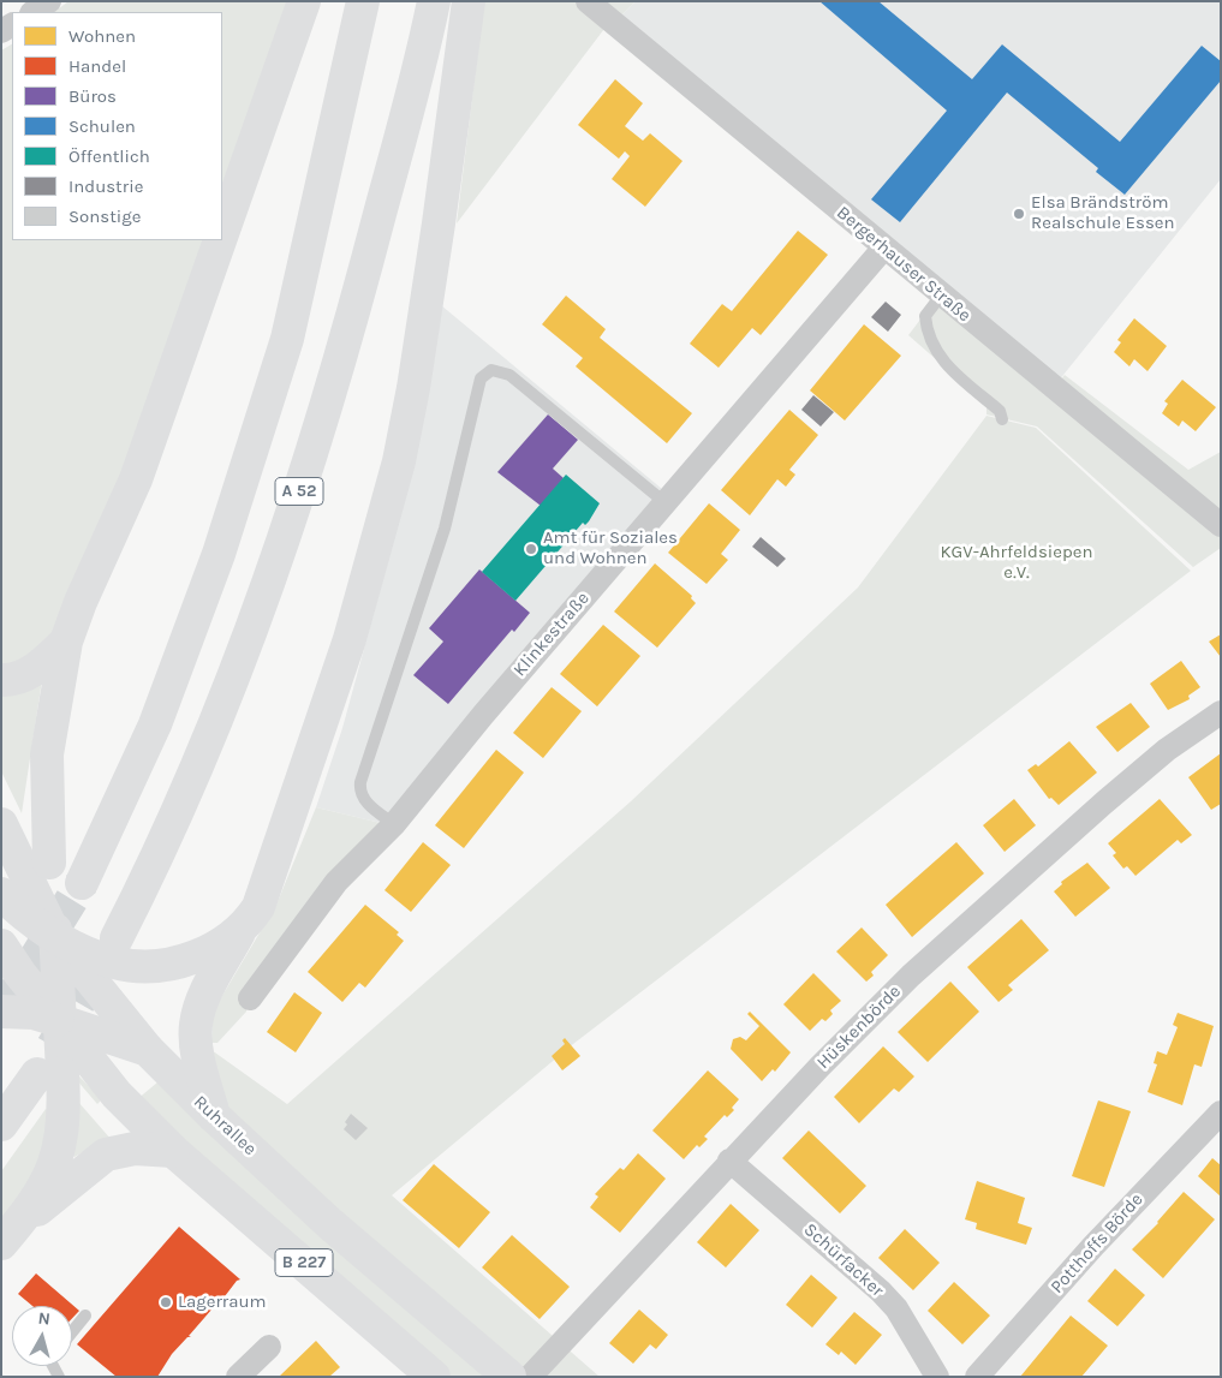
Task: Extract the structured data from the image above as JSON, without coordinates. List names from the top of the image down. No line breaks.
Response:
{"streets":{"main road":["A 52","Ruhrallee","B 227"],"street":["Bergerhauser Straße","Klinkestraße","Hüskenbörde","Potthoffs Börde","Schürfacker"]},"crossings":[["Bergerhauser Straße","Klinkestraße"],["Hüskenbörde","Schürfacker"]],"parks":["KGV-Ahrfeldsiepen e.V."],"places":["Elsa Brändström Realschule Essen","Amt für Soziales und Wohnen","Lagerraum"],"legend":["Wohnen","Handel","Büros","Schulen","Öffentlich","Industrie","Sonstige"],"north":"top"}
